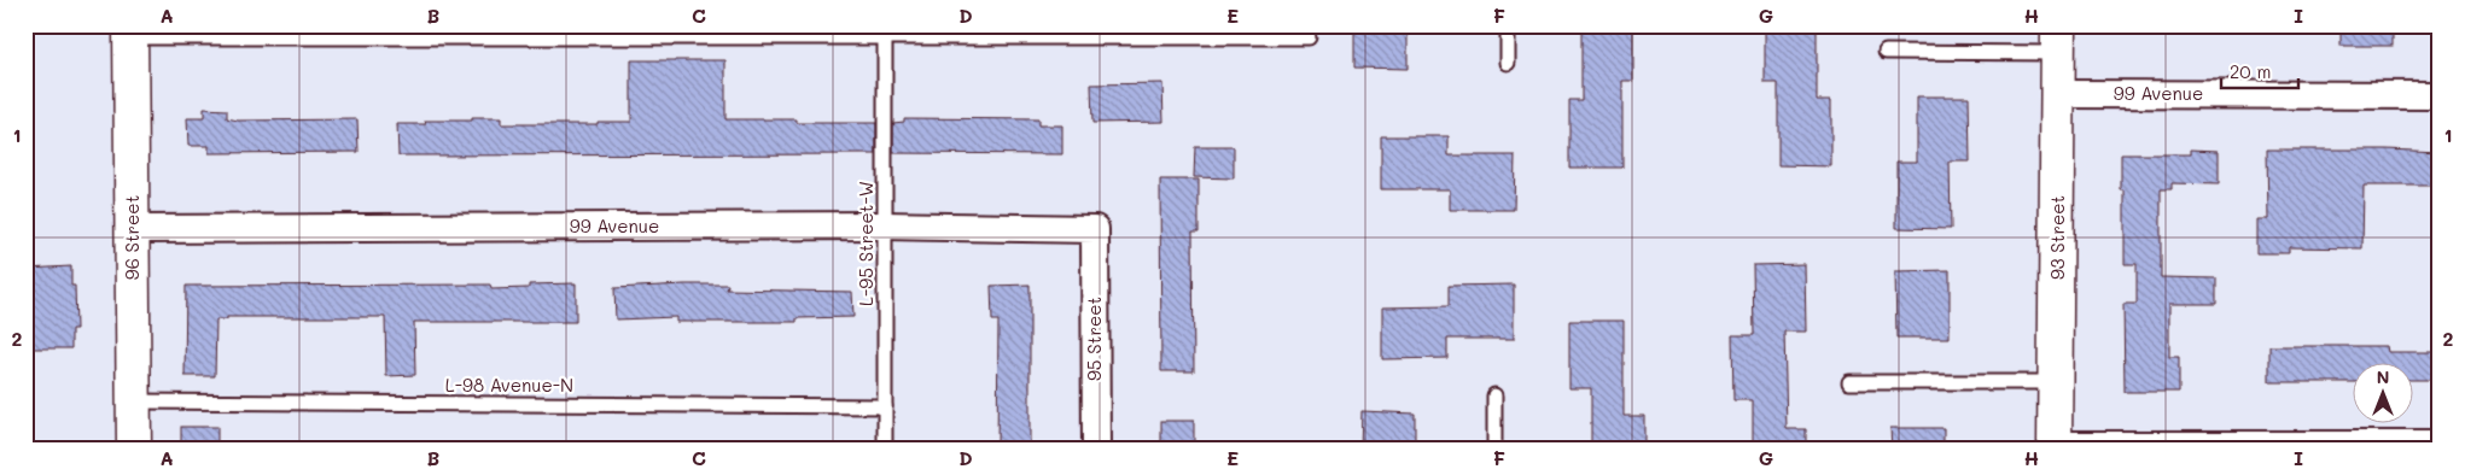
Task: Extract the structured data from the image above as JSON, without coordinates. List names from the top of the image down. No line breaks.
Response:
{"streets":{"street":["99 Avenue","96 Street","93 Street","95 Street"],"lane":["L-95 Street-W","L-98 Avenue-N"]},"crossings":[["99 Avenue","96 Street"],["99 Avenue","93 Street"],["99 Avenue","L-95 Street-W"],["99 Avenue","95 Street"],["96 Street","L-98 Avenue-N"],["L-95 Street-W","L-98 Avenue-N"]],"scale_bar":"20 m","north":"top","grid":{"columns":["A","B","C","D","E","F","G","H","I"],"rows":["1","2"]}}
